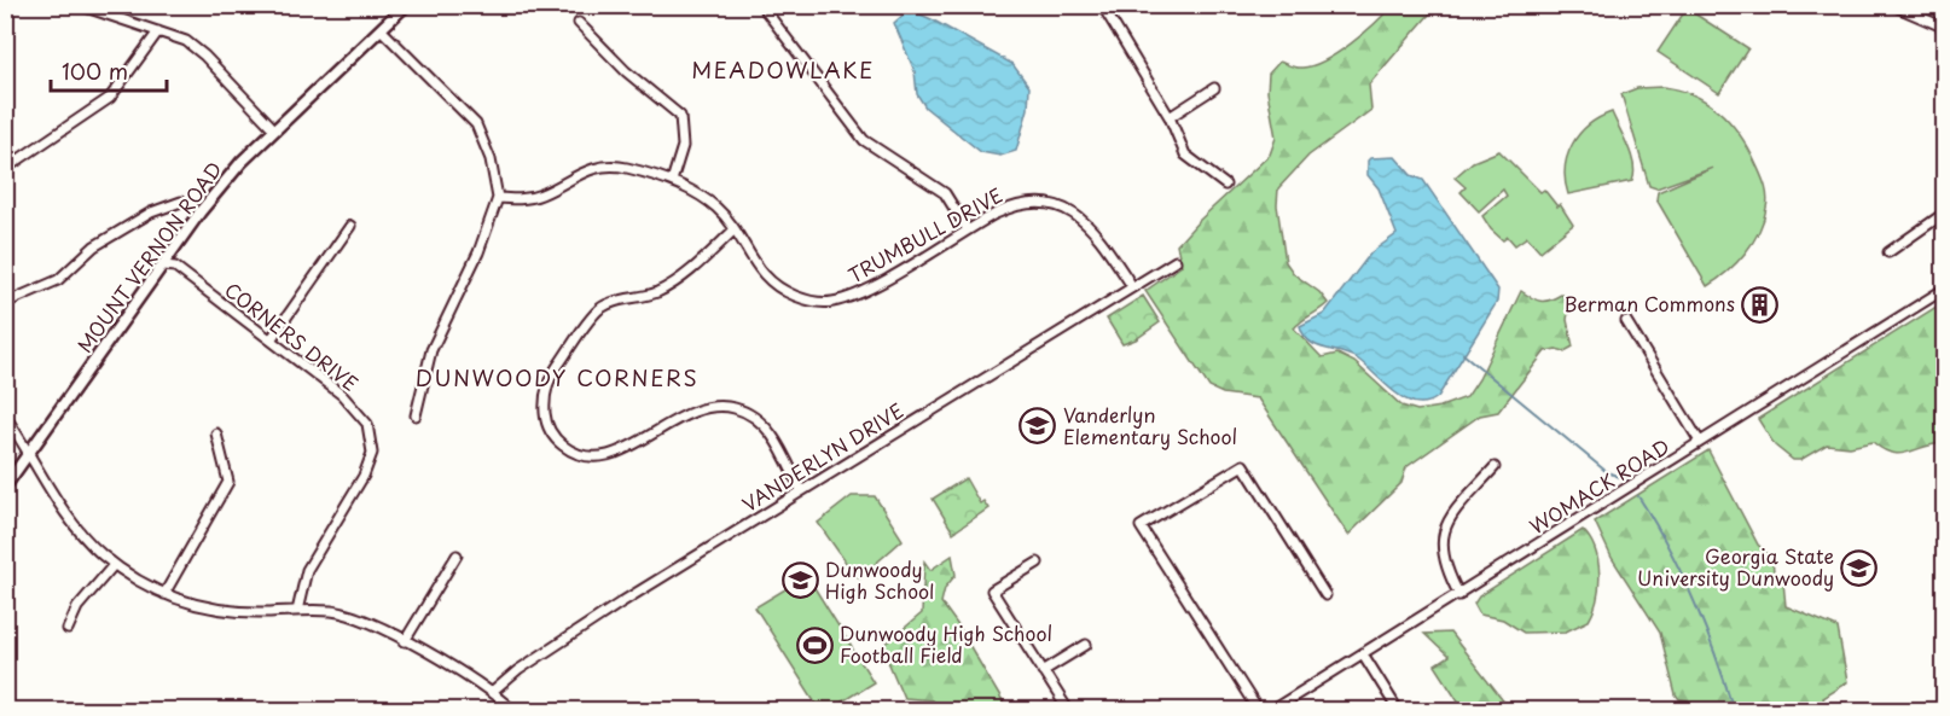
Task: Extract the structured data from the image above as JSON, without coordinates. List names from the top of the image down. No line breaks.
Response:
{"streets":{"main road":["MOUNT VERNON ROAD"],"street":["TRUMBULL DRIVE","CORNERS DRIVE","VANDERLYN DRIVE","WOMACK ROAD"]},"crossings":[["TRUMBULL DRIVE","VANDERLYN DRIVE"],["MOUNT VERNON ROAD","CORNERS DRIVE"]],"districts":["MEADOWLAKE","DUNWOODY CORNERS"],"places":{"building":["Berman Commons"],"school or university":["Vanderlyn Elementary School","Georgia State University Dunwoody","Dunwoody High School"],"sports":["Dunwoody High School Football Field"]},"scale_bar":"100 m"}
